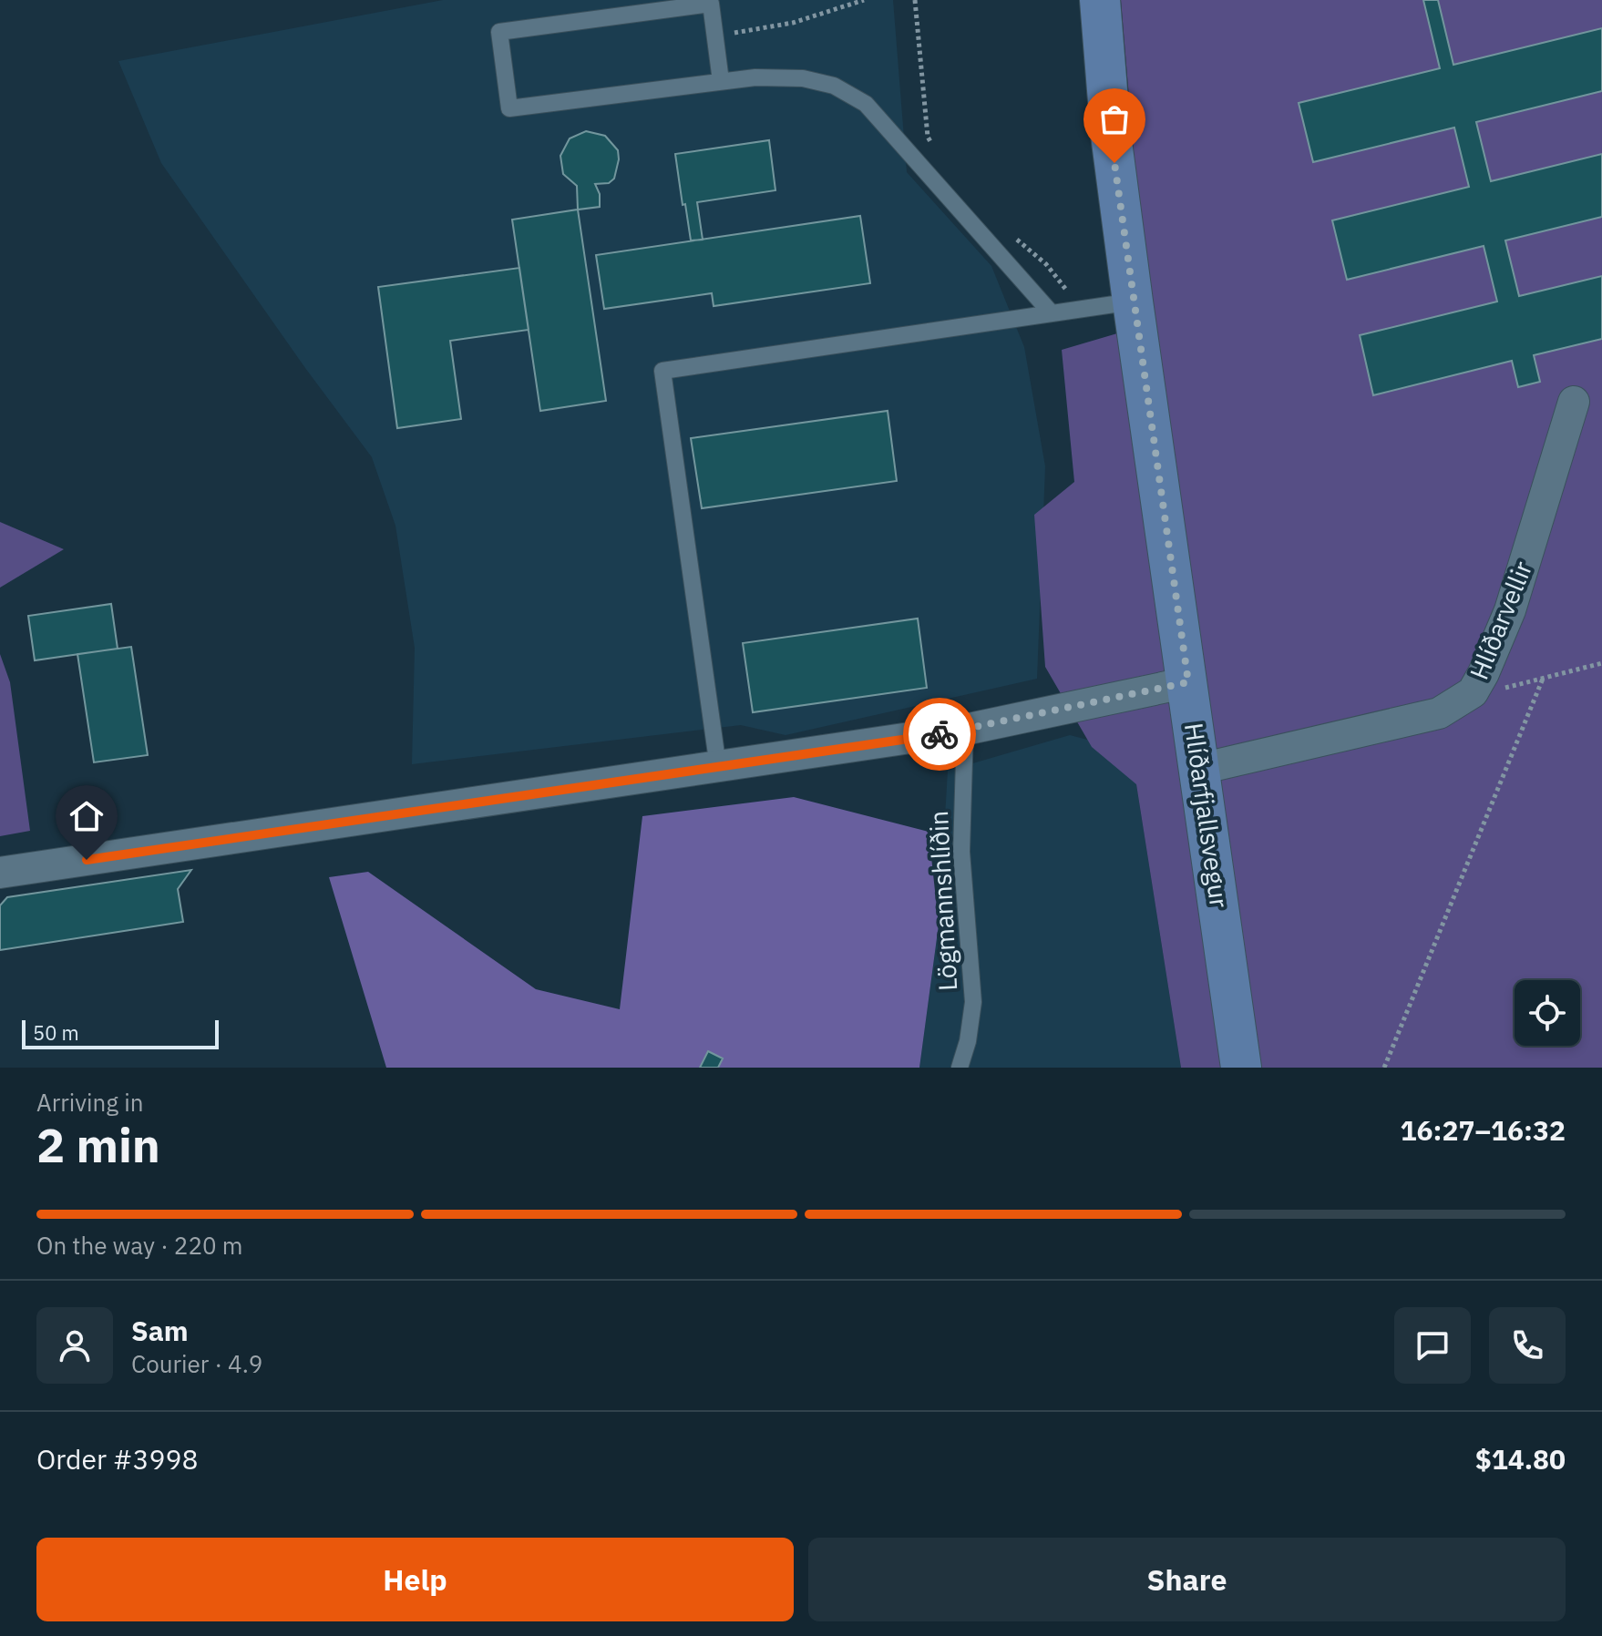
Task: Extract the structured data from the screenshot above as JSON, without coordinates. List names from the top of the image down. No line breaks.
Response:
{"streets":{"main road":["Hlíðarfjallsvegur"],"street":["Hlíðarvellir"],"lane":["Lögmannshlíðin"]},"crossings":[["Hlíðarvellir","Hlíðarfjallsvegur"]],"scale_bar":"50 m","page":{"scale":"50 m","heading":["2 min","Arriving in","16:27–16:32"],"panel":["Sam","Courier · 4.9","Order #3998","$14.80"],"bar":"On the way · 220 m","buttons":["Help","Share"]}}
